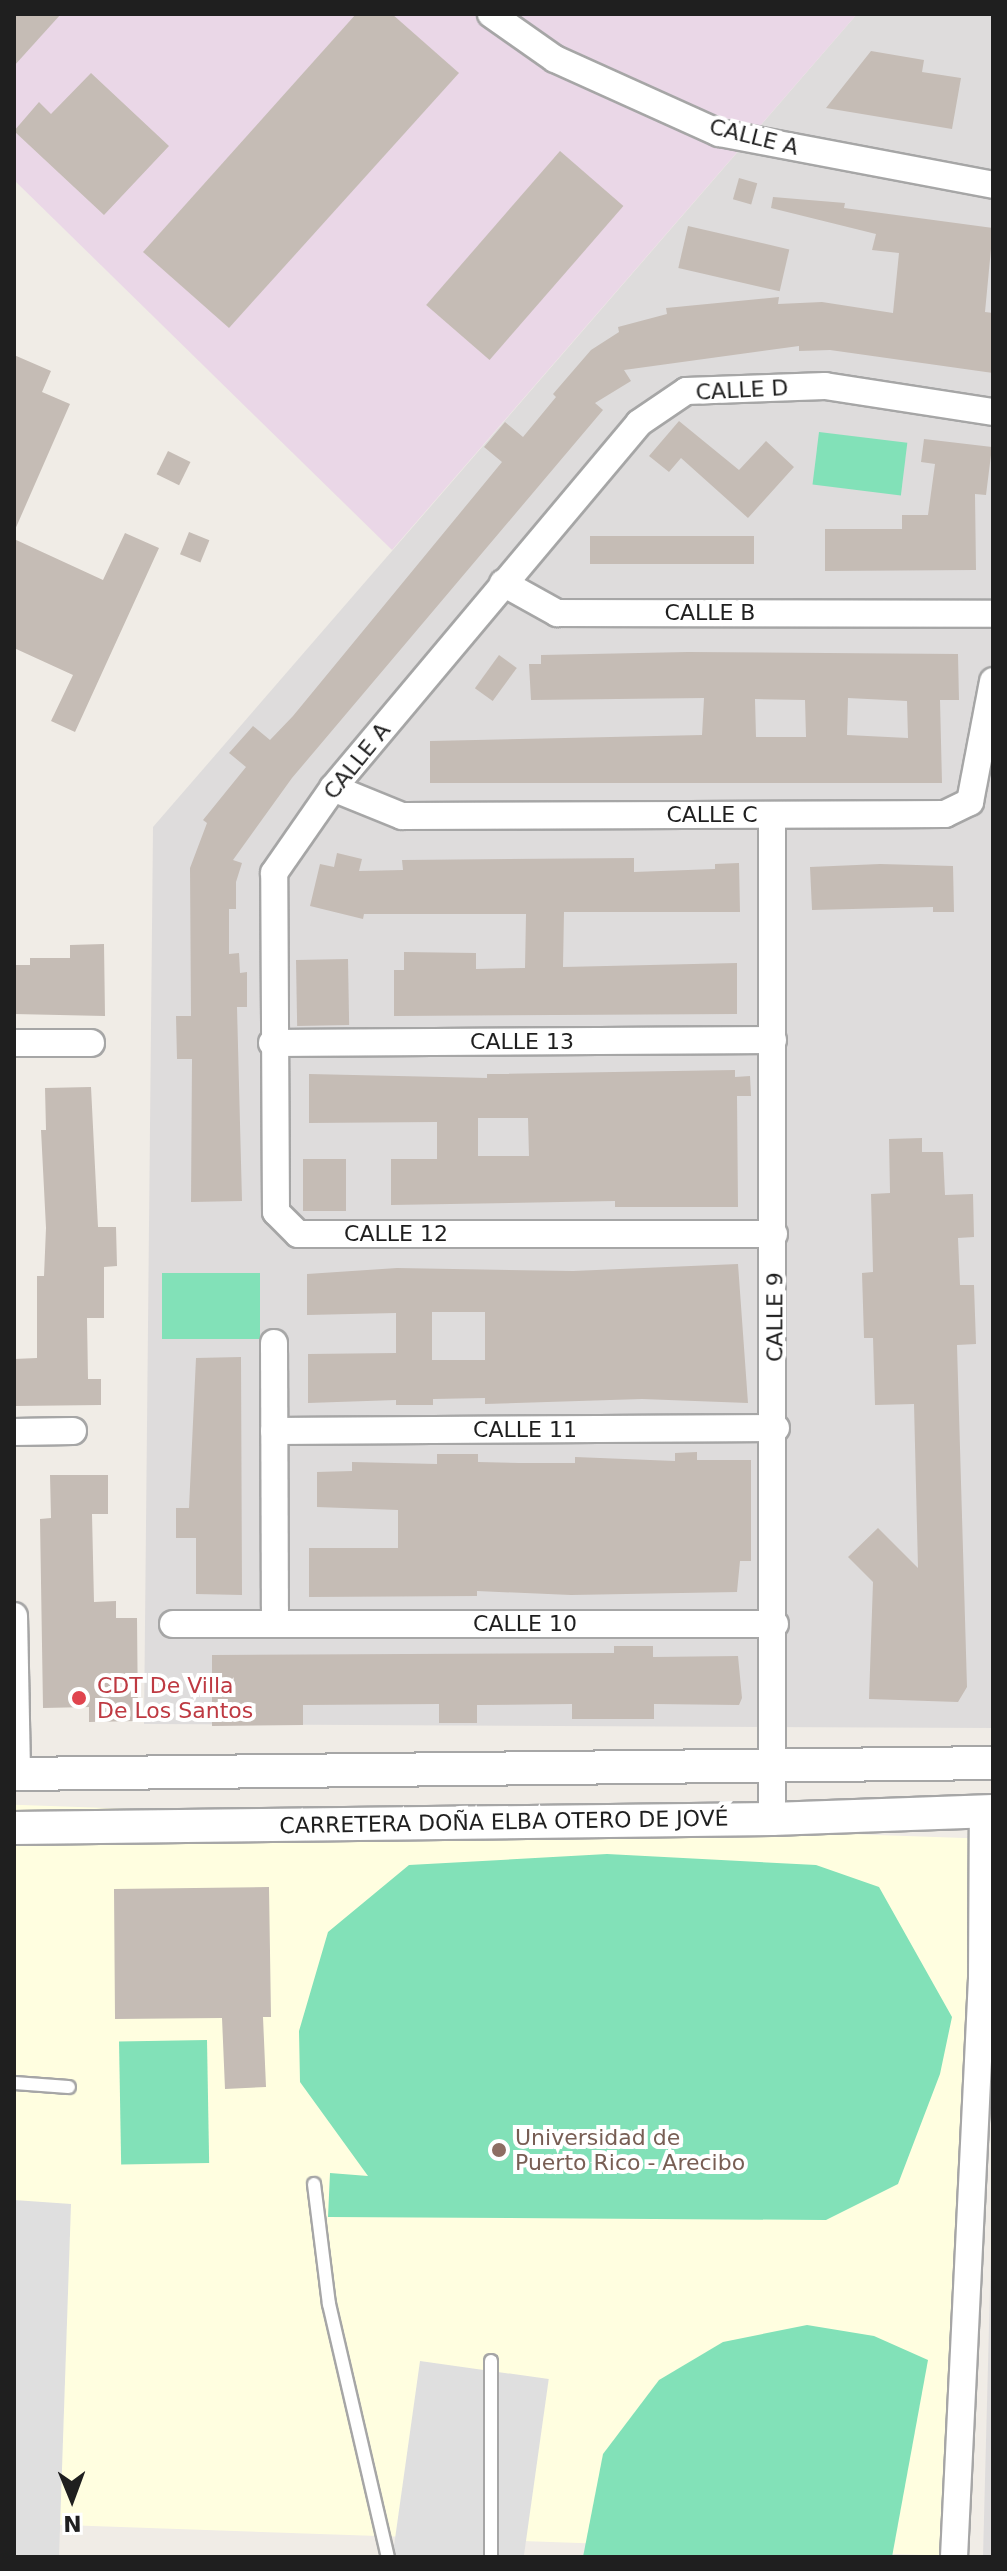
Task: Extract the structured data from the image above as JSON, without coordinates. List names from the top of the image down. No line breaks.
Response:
{"streets":{"street":["CALLE A","CALLE D","CALLE B","CALLE C","CALLE 13","CALLE 12","CALLE 9","CALLE 11","CALLE 10","CARRETERA DOÑA ELBA OTERO DE JOVÉ"]},"crossings":[["CALLE A","CALLE D"],["CALLE A","CALLE B"],["CALLE A","CALLE C"],["CALLE A","CALLE 12"],["CALLE D","CALLE B"],["CALLE C","CALLE 9"],["CALLE 13","CALLE 12"],["CALLE 13","CALLE 9"],["CALLE 12","CALLE 9"],["CALLE 9","CALLE 11"],["CALLE 9","CALLE 10"],["CALLE 9","CARRETERA DOÑA ELBA OTERO DE JOVÉ"]],"places":["CDT De Villa De Los Santos","Universidad de Puerto Rico - Arecibo"],"north":"bottom"}
